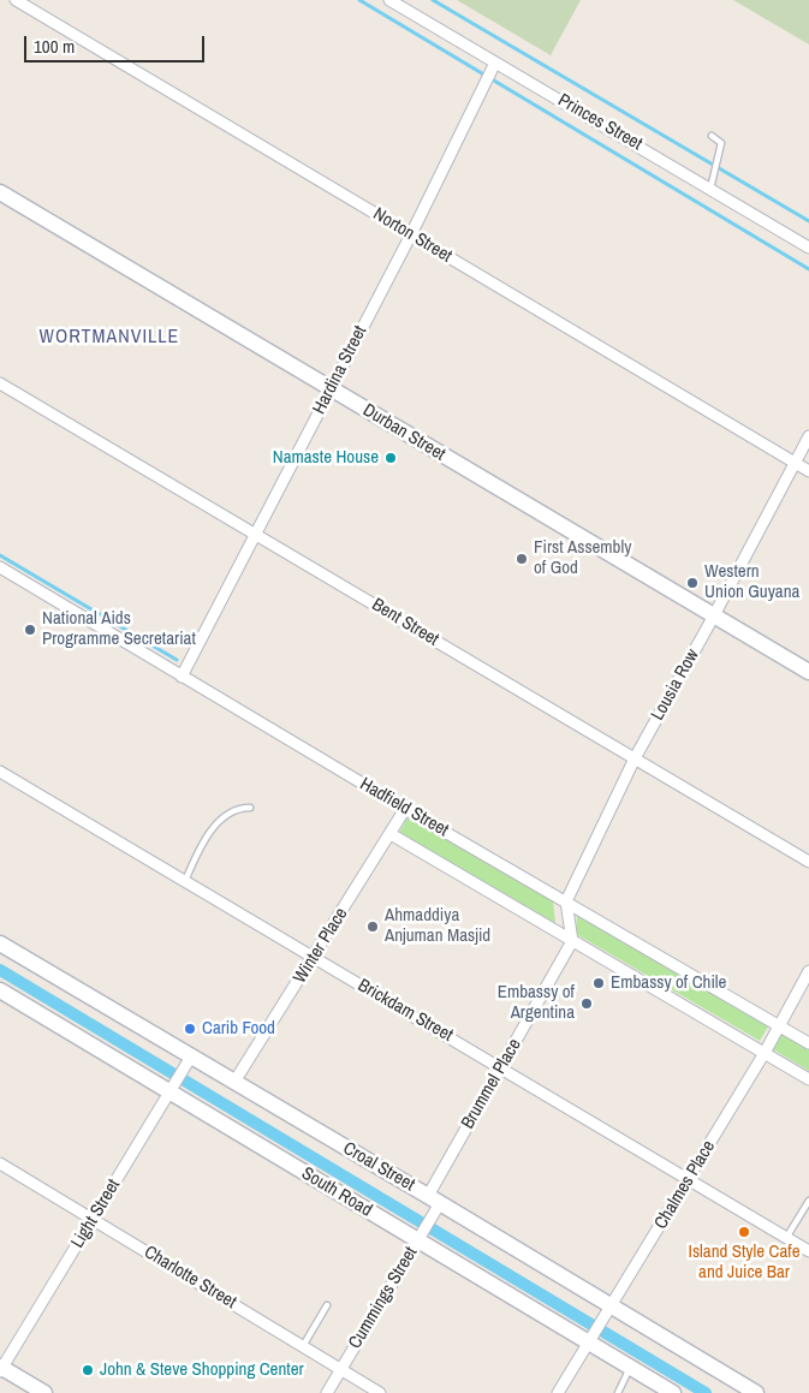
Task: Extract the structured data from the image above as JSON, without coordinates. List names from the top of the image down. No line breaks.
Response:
{"streets":{"street":["Princes Street","Norton Street","Hardina Street","Durban Street","Bent Street","Lousia Row","Hadfield Street","Winter Place","Brickdam Street","Brummel Place","Croal Street","Chalmes Place","South Road","Light Street","Charlotte Street","Cummings Street"]},"crossings":[["Princes Street","Hardina Street"],["Norton Street","Hardina Street"],["Norton Street","Lousia Row"],["Hardina Street","Durban Street"],["Hardina Street","Bent Street"],["Hardina Street","Hadfield Street"],["Durban Street","Lousia Row"],["Bent Street","Lousia Row"],["Lousia Row","Hadfield Street"],["Hadfield Street","Winter Place"],["Hadfield Street","Brummel Place"],["Hadfield Street","Chalmes Place"],["Winter Place","Brickdam Street"],["Winter Place","Croal Street"],["Brickdam Street","Brummel Place"],["Brickdam Street","Chalmes Place"],["Brummel Place","Croal Street"],["Brummel Place","Cummings Street"],["Croal Street","Chalmes Place"],["Croal Street","Light Street"],["Croal Street","Cummings Street"],["Chalmes Place","South Road"],["South Road","Light Street"],["South Road","Cummings Street"],["Light Street","Charlotte Street"],["Charlotte Street","Cummings Street"]],"districts":["WORTMANVILLE"],"places":["Namaste House","First Assembly of God","Western Union Guyana","National Aids Programme Secretariat","Ahmaddiya Anjuman Masjid","Embassy of Chile","Embassy of Argentina","Carib Food","Island Style Cafe and Juice Bar","John & Steve Shopping Center"],"scale_bar":"100 m"}
